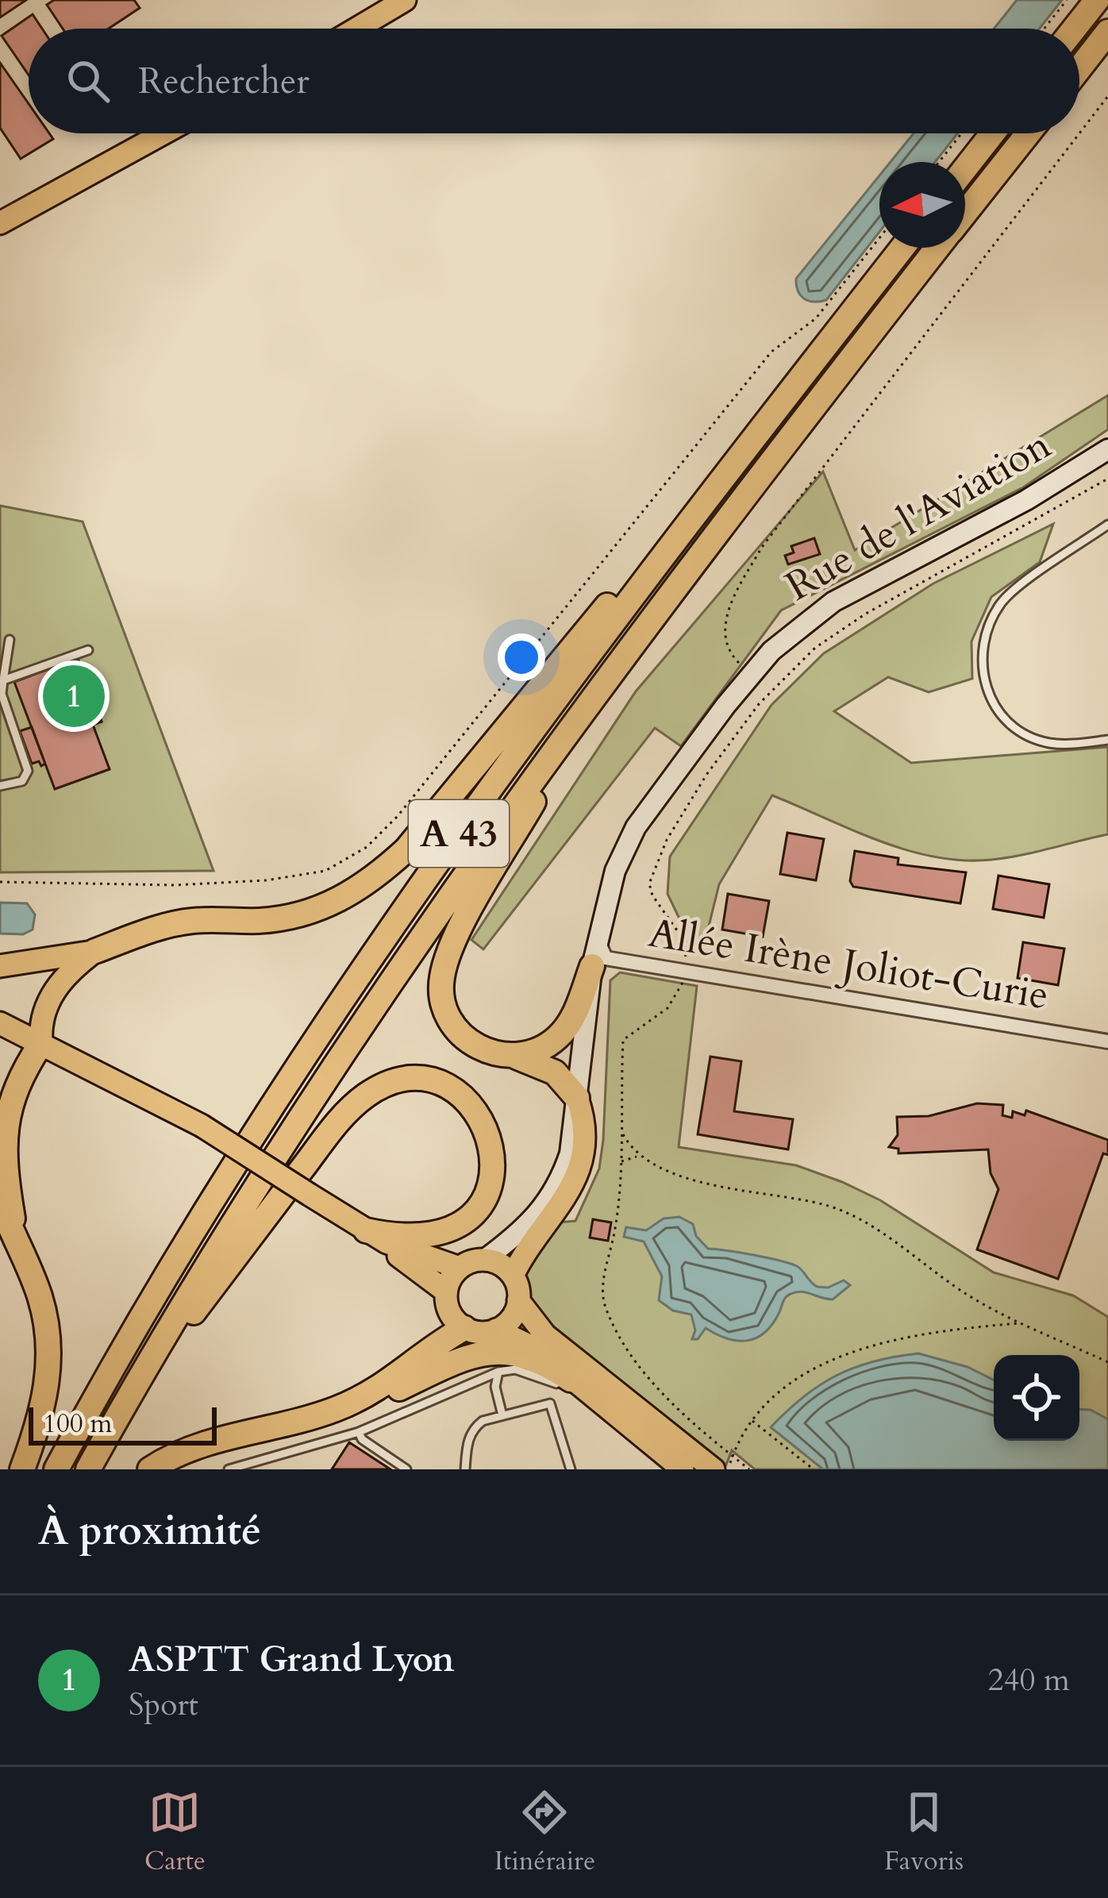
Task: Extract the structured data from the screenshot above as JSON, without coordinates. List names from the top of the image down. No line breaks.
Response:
{"streets":{"highway":["A 43"],"main road":["Rue de l'Aviation"],"street":["Allée Irène Joliot-Curie"]},"crossings":[["Rue de l'Aviation","Allée Irène Joliot-Curie"]],"scale_bar":"100 m","north":"left","page":{"search":"Rechercher","pins":"1","scale":"100 m","heading":"À proximité","list":[{"mark":"1","name":"ASPTT Grand Lyon","note":"Sport","value":"240 m"}],"nav":["Carte","Itinéraire","Favoris"]}}
